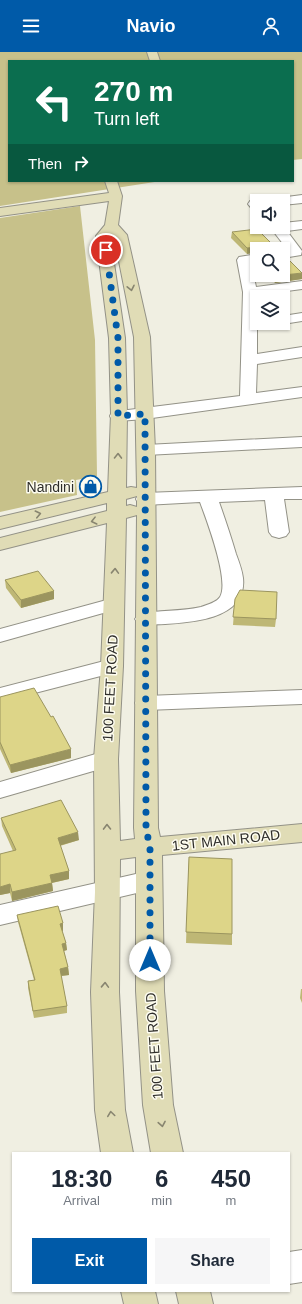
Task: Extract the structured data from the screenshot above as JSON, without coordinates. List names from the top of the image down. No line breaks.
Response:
{"streets":{"main road":["100 FEET ROAD","1ST MAIN ROAD"]},"crossings":[["100 FEET ROAD","1ST MAIN ROAD"]],"places":{"shop":["Nandini"]},"page":{"header":"Navio","turn":["270 m","Turn left"],"then":"Then","eta":["18:30","Arrival","6","min","450","m"],"buttons":["Exit","Share"]}}
